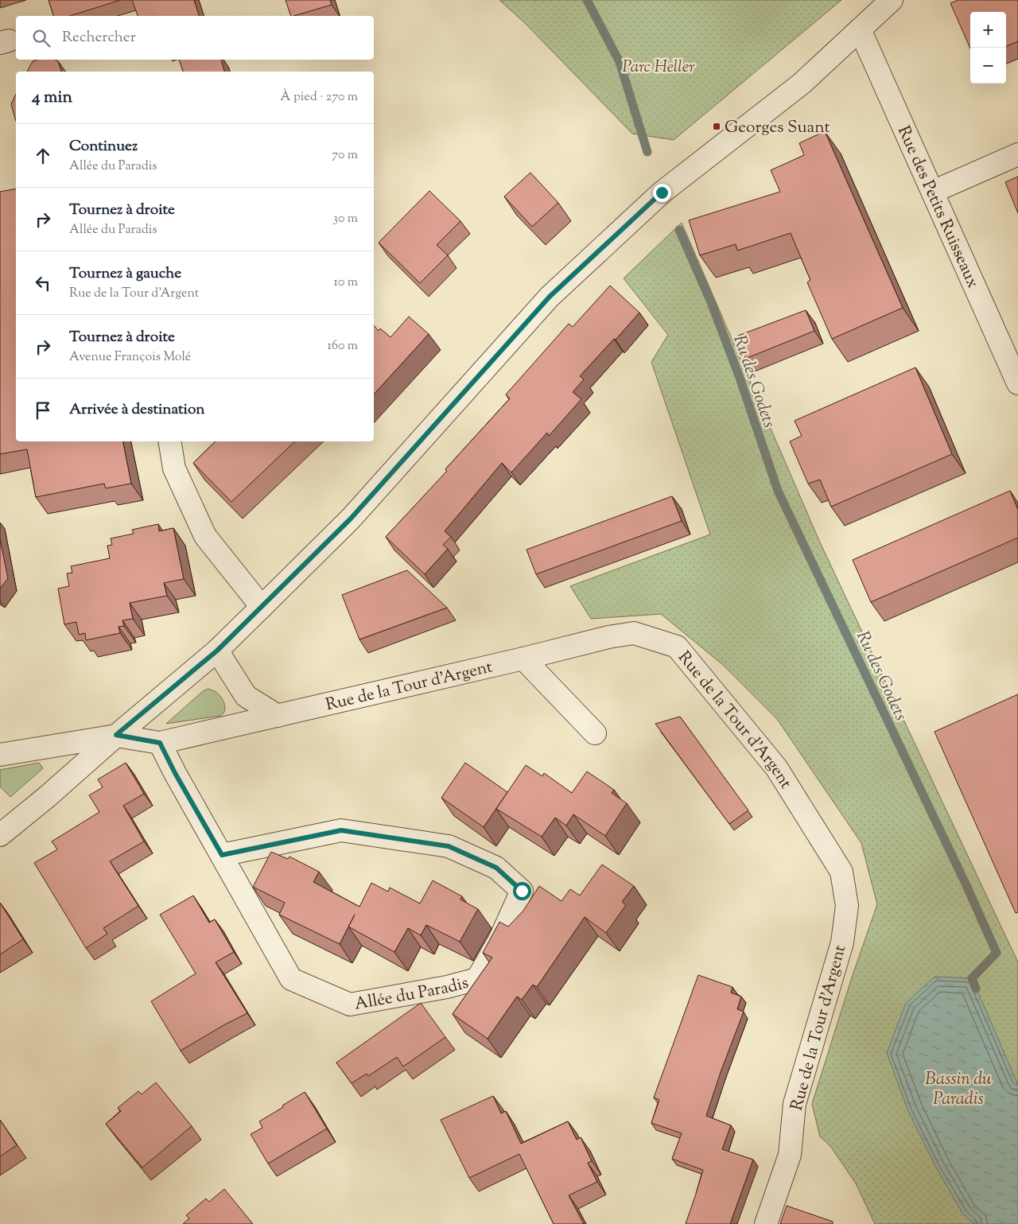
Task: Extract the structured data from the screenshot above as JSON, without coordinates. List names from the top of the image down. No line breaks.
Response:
{"streets":{"street":["Rue des Petits Ruisseaux","Rue de la Tour d'Argent","Allée du Paradis"]},"crossings":[["Rue de la Tour d'Argent","Allée du Paradis"]],"water":["Ru des Godets","Bassin du Paradis"],"parks":["Parc Heller"],"places":{"transit":["Georges Suant"]},"page":{"map_buttons":["+","−"],"search":"Rechercher","heading":["4 min","À pied · 270 m"],"list":[["Continuez","Allée du Paradis","70 m"],["Tournez à droite","Allée du Paradis","30 m"],["Tournez à gauche","Rue de la Tour d'Argent","10 m"],["Tournez à droite","Avenue François Molé","160 m"],"Arrivée à destination"]}}
